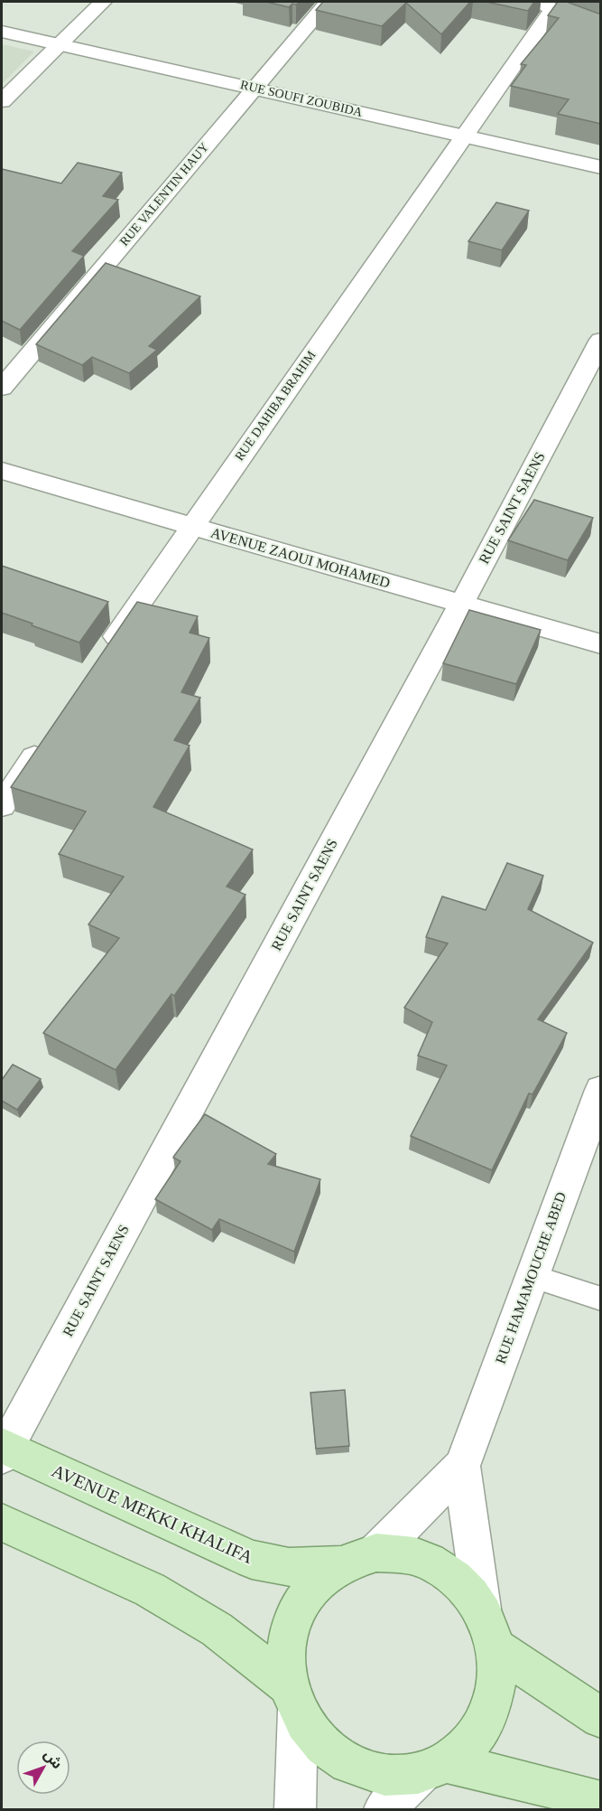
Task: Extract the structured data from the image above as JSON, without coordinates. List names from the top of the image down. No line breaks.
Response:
{"streets":{"main road":["AVENUE MEKKI KHALIFA"],"street":["RUE SOUFI ZOUBIDA","RUE VALENTIN HAUY","RUE DAHIBA BRAHIM","RUE SAINT SAENS","AVENUE ZAOUI MOHAMED","RUE HAMAMOUCHE ABED"]},"crossings":[["RUE SOUFI ZOUBIDA","RUE VALENTIN HAUY"],["RUE SOUFI ZOUBIDA","RUE DAHIBA BRAHIM"],["RUE DAHIBA BRAHIM","AVENUE ZAOUI MOHAMED"],["RUE SAINT SAENS","AVENUE ZAOUI MOHAMED"],["RUE SAINT SAENS","AVENUE MEKKI KHALIFA"]],"north":"top right"}
